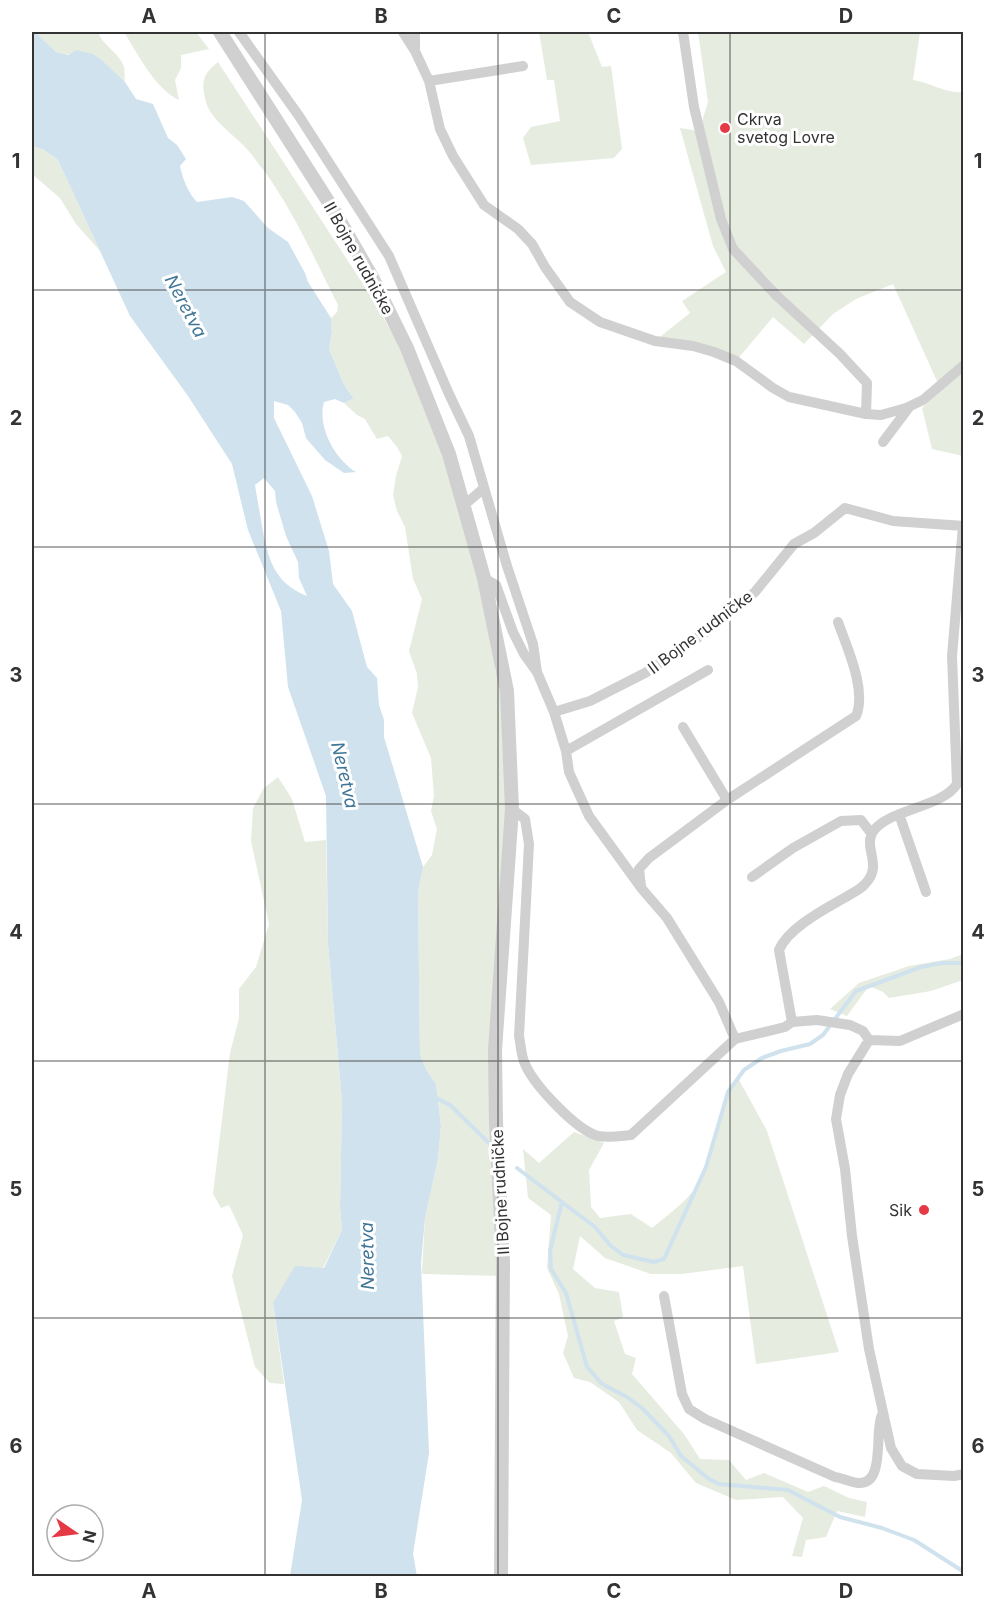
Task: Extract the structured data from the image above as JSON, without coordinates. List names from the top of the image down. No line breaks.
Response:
{"streets":{"street":["II Bojne rudničke"]},"water":["Neretva"],"places":["Ckrva svetog Lovre","Sik"],"north":"right","grid":{"columns":["A","B","C","D"],"rows":["1","2","3","4","5","6"]}}
